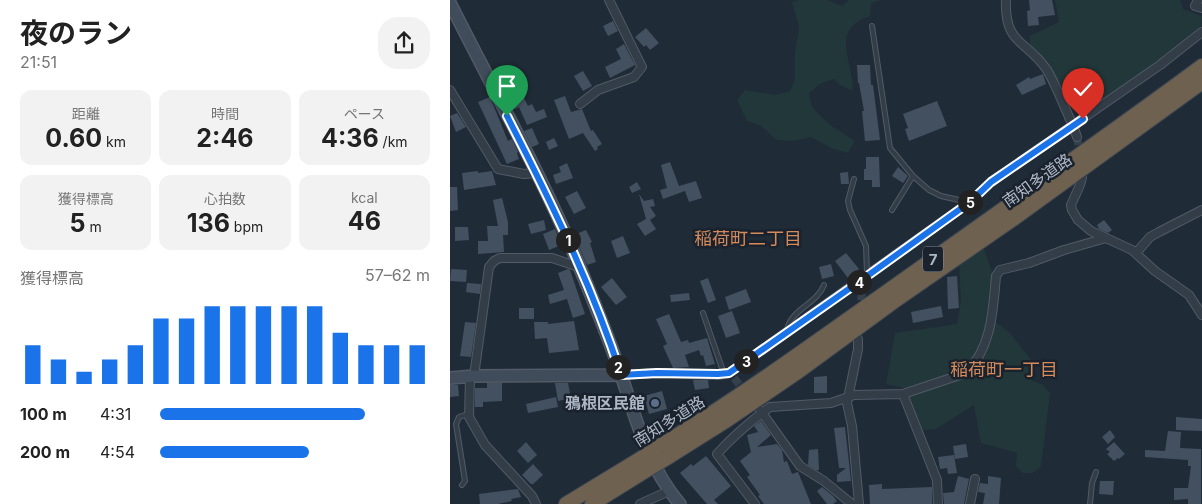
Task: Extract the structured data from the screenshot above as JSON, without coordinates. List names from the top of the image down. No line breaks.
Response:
{"streets":{"highway":["南知多道路","7"]},"districts":["稲荷町二丁目","稲荷町一丁目"],"places":["鴉根区民館"],"page":{"heading":["夜のラン","21:51"],"stats":[["距離","0.60 km"],["時間","2:46"],["ペース","4:36 /km"],["獲得標高","5 m"],["心拍数","136 bpm"],["kcal","46"]],"pins":["5","1","4","3","2"],"chart":["獲得標高","57–62 m"],"list":[{"name":"100 m","note":"4:31"},{"name":"200 m","note":"4:54"}]}}
